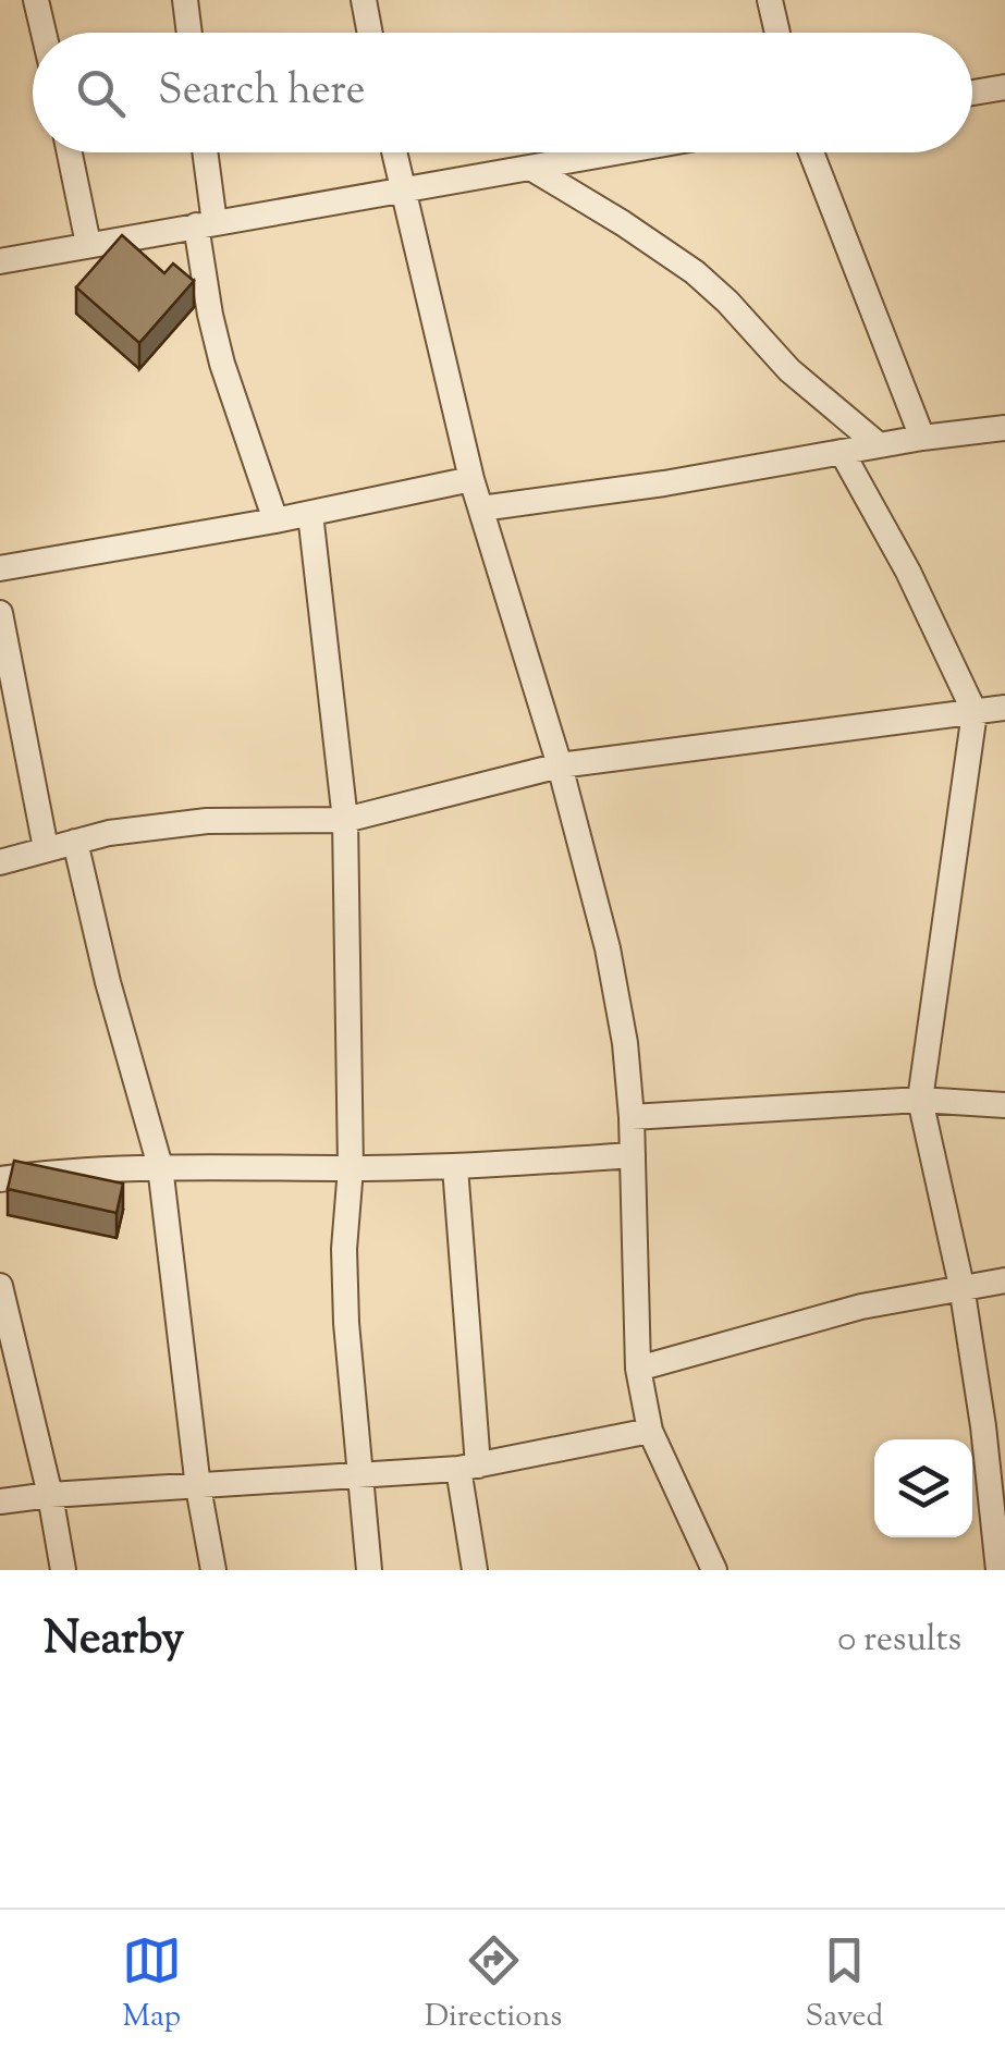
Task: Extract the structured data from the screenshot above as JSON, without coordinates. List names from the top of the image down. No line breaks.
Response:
{"page":{"search":"Search here","heading":["Nearby","0 results"],"nav":["Map","Directions","Saved"]}}
